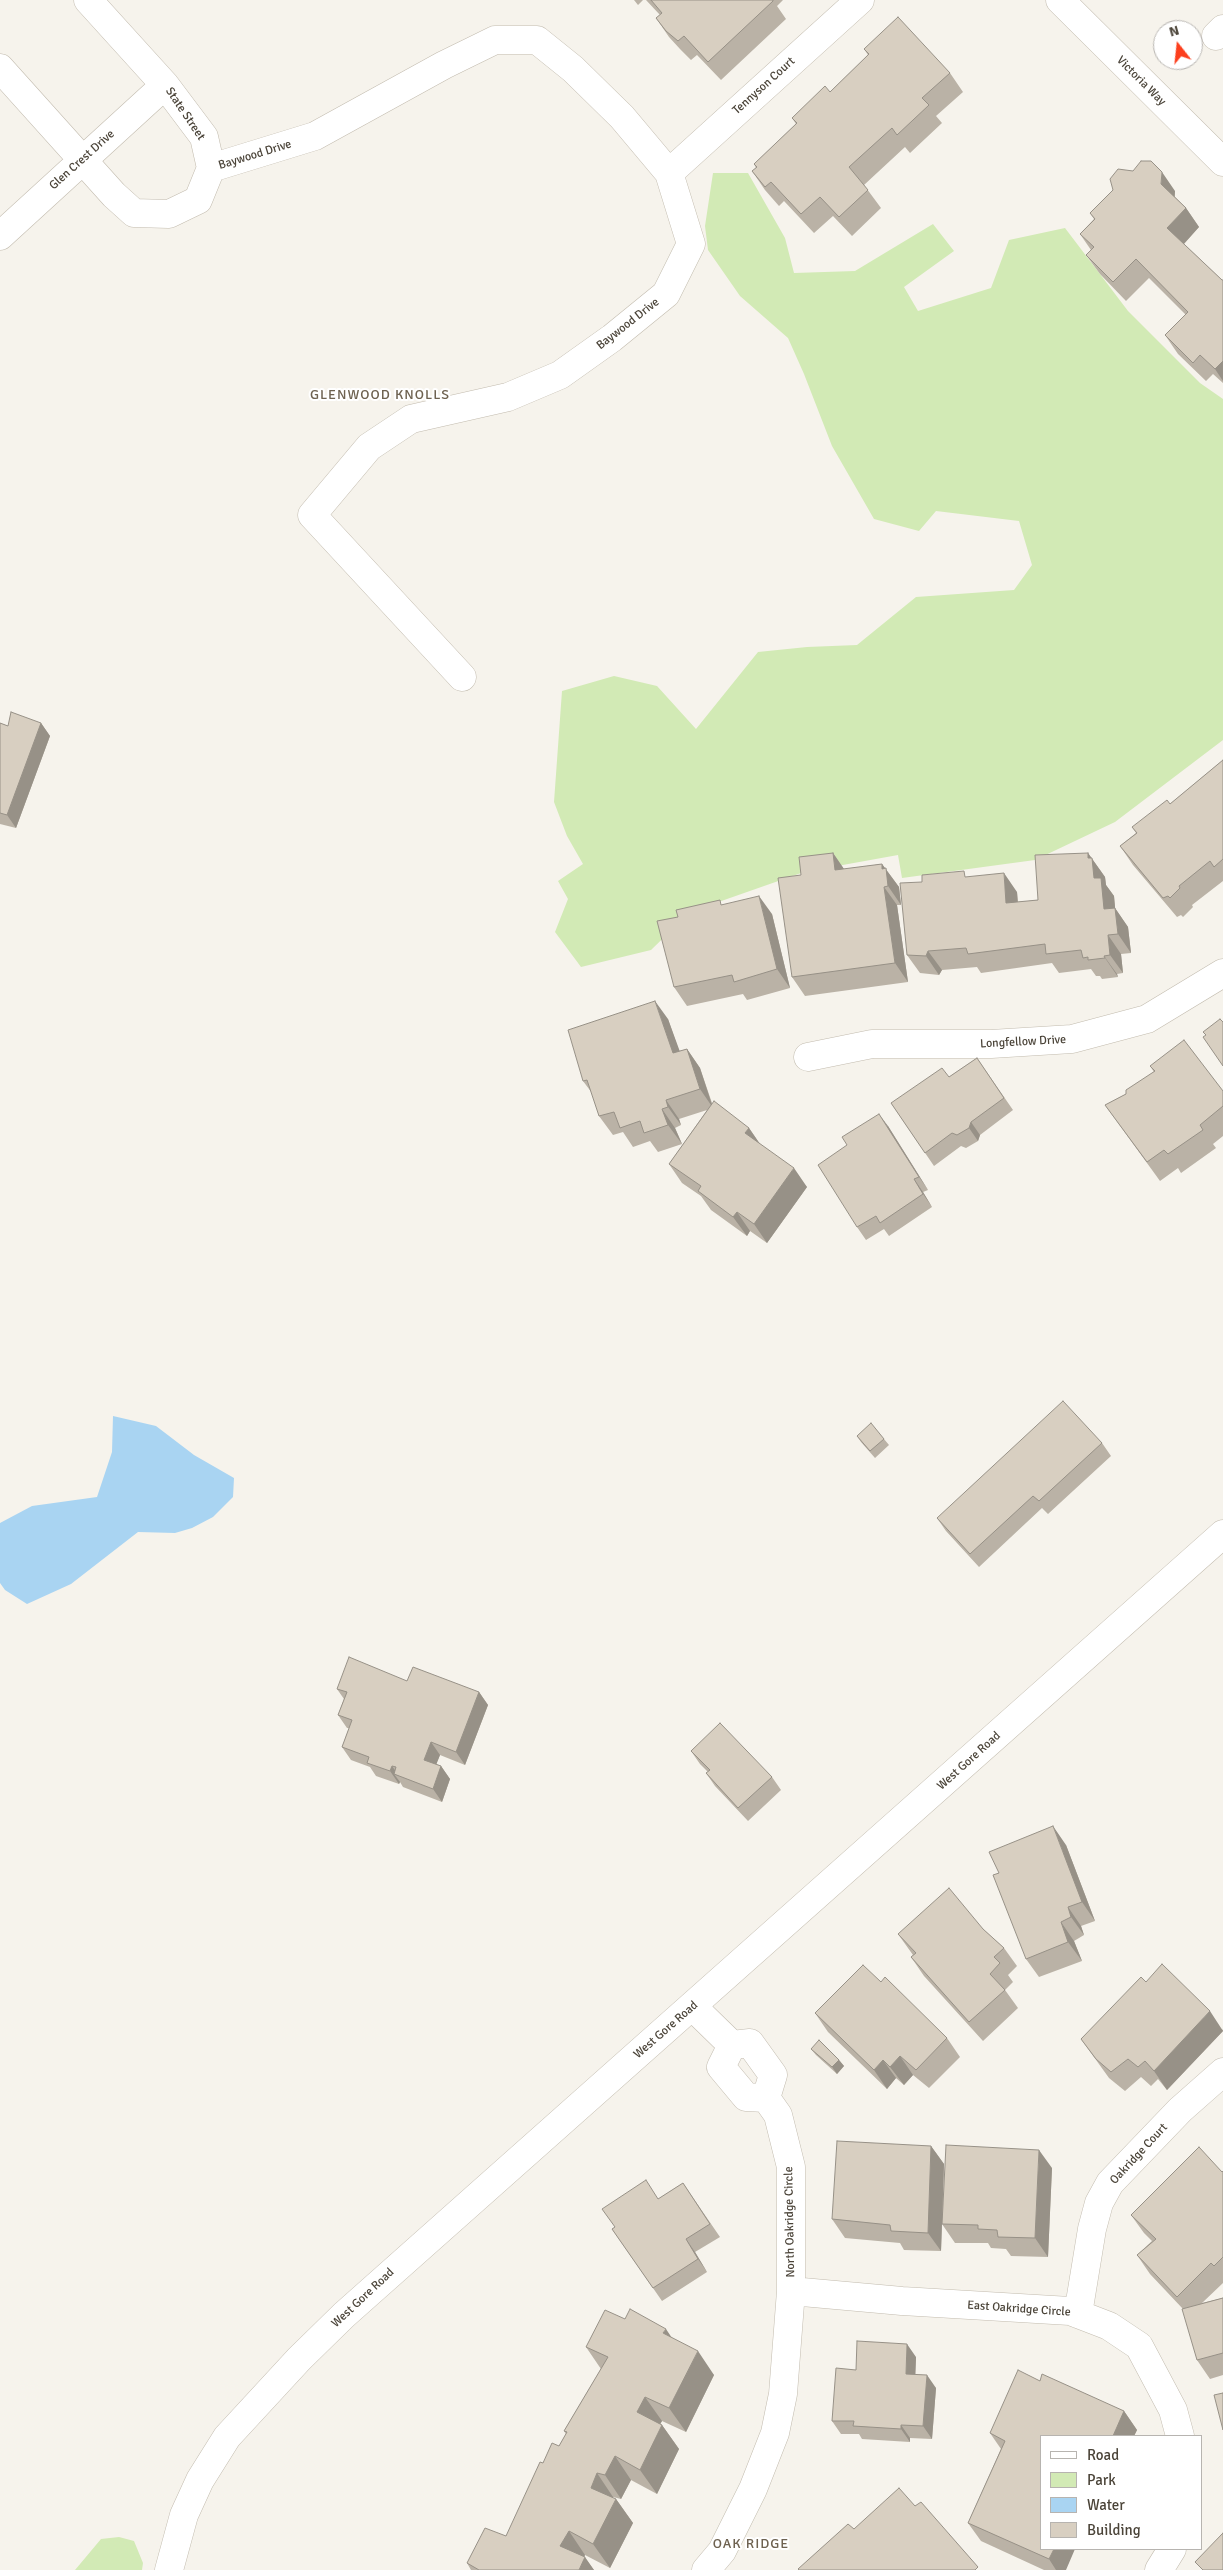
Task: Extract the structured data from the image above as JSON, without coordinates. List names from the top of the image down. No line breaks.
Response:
{"streets":{"street":["Victoria Way","Tennyson Court","State Street","Baywood Drive","Glen Crest Drive","Longfellow Drive","West Gore Road","Oakridge Court","North Oakridge Circle","East Oakridge Circle"]},"crossings":[["Tennyson Court","Baywood Drive"],["State Street","Baywood Drive"],["State Street","Glen Crest Drive"],["Oakridge Court","East Oakridge Circle"],["North Oakridge Circle","East Oakridge Circle"]],"districts":["GLENWOOD KNOLLS","OAK RIDGE"],"legend":["Road","Park","Water","Building"],"north":"top"}
